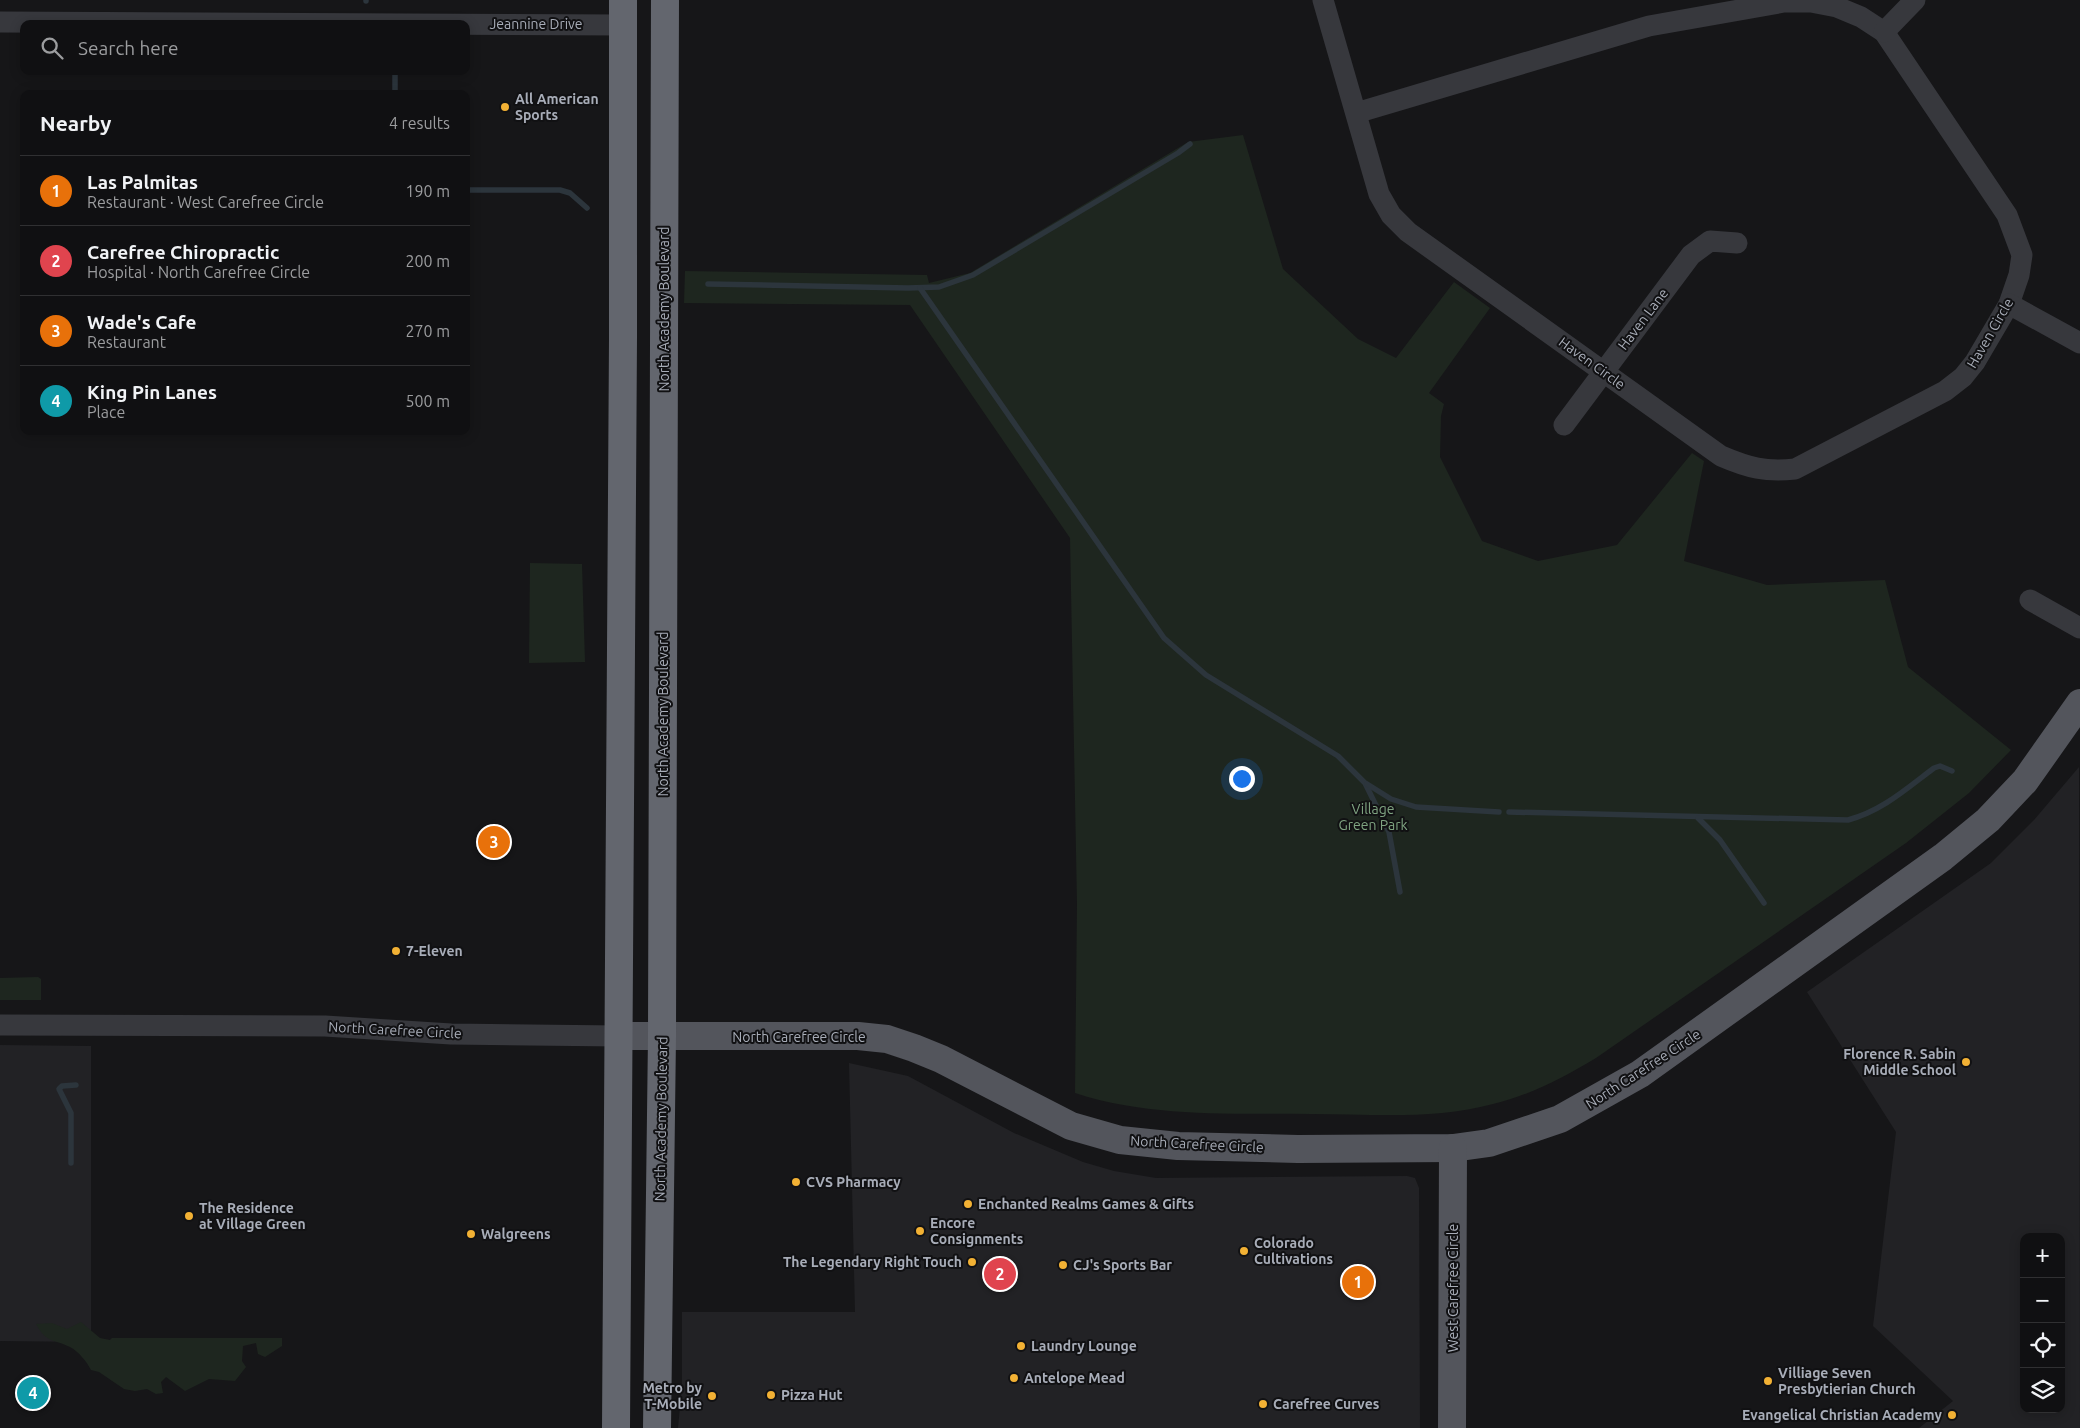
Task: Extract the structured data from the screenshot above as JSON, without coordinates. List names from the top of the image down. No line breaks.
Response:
{"streets":{"highway":["North Academy Boulevard"],"main road":["North Carefree Circle","West Carefree Circle"],"street":["Jeannine Drive","Haven Lane","Haven Circle"]},"crossings":[["North Academy Boulevard","North Carefree Circle"],["Haven Lane","Haven Circle"],["North Carefree Circle","West Carefree Circle"]],"parks":["Village Green Park"],"places":["All American Sports","7-Eleven","Florence R. Sabin Middle School","CVS Pharmacy","Enchanted Realms Games & Gifts","The Residence at Village Green","Encore Consignments","Walgreens","Colorado Cultivations","The Legendary Right Touch","CJ's Sports Bar","Laundry Lounge","Antelope Mead","Villiage Seven Presbytierian Church","Pizza Hut","Metro by T-Mobile","Carefree Curves","Evangelical Christian Academy"],"page":{"search":"Search here","heading":["Nearby","4 results"],"list":[{"mark":"1","name":"Las Palmitas","note":"Restaurant · West Carefree Circle","value":"190 m"},{"mark":"2","name":"Carefree Chiropractic","note":"Hospital · North Carefree Circle","value":"200 m"},{"mark":"3","name":"Wade's Cafe","note":"Restaurant","value":"270 m"},{"mark":"4","name":"King Pin Lanes","note":"Place","value":"500 m"}],"pins":["3","2","1","4"],"map_buttons":["+","−"]}}
